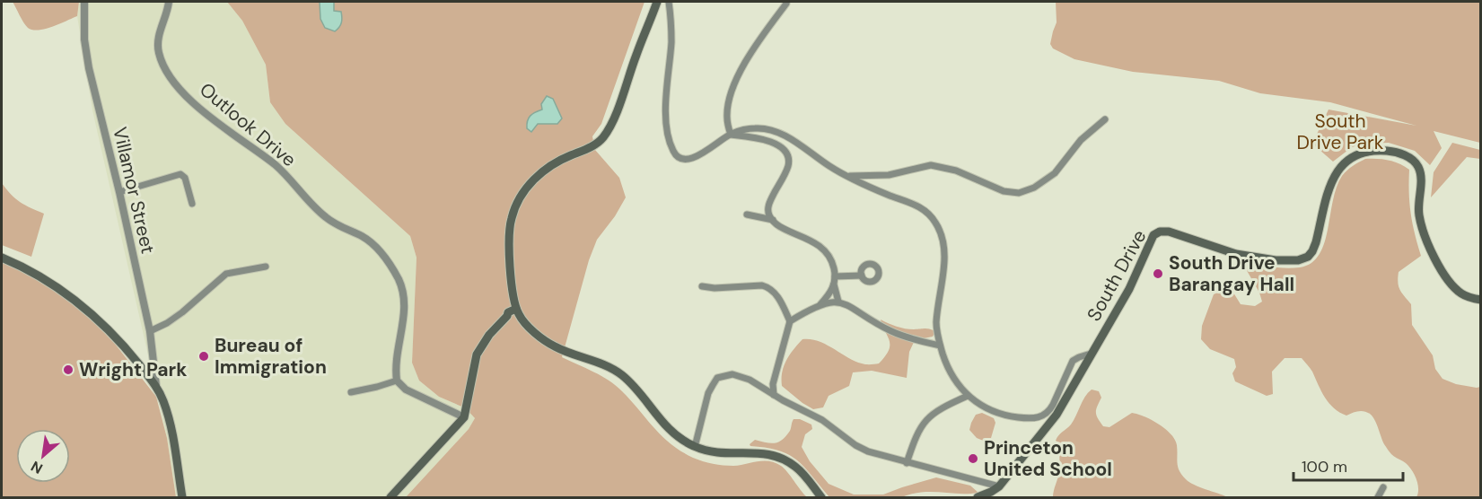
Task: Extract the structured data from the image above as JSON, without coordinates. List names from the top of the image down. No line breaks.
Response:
{"streets":{"main road":["South Drive"],"street":["Outlook Drive","Villamor Street"]},"parks":["South Drive Park"],"places":["South Drive Barangay Hall","Bureau of Immigration","Wright Park","Princeton United School"],"scale_bar":"100 m","north":"bottom left"}
